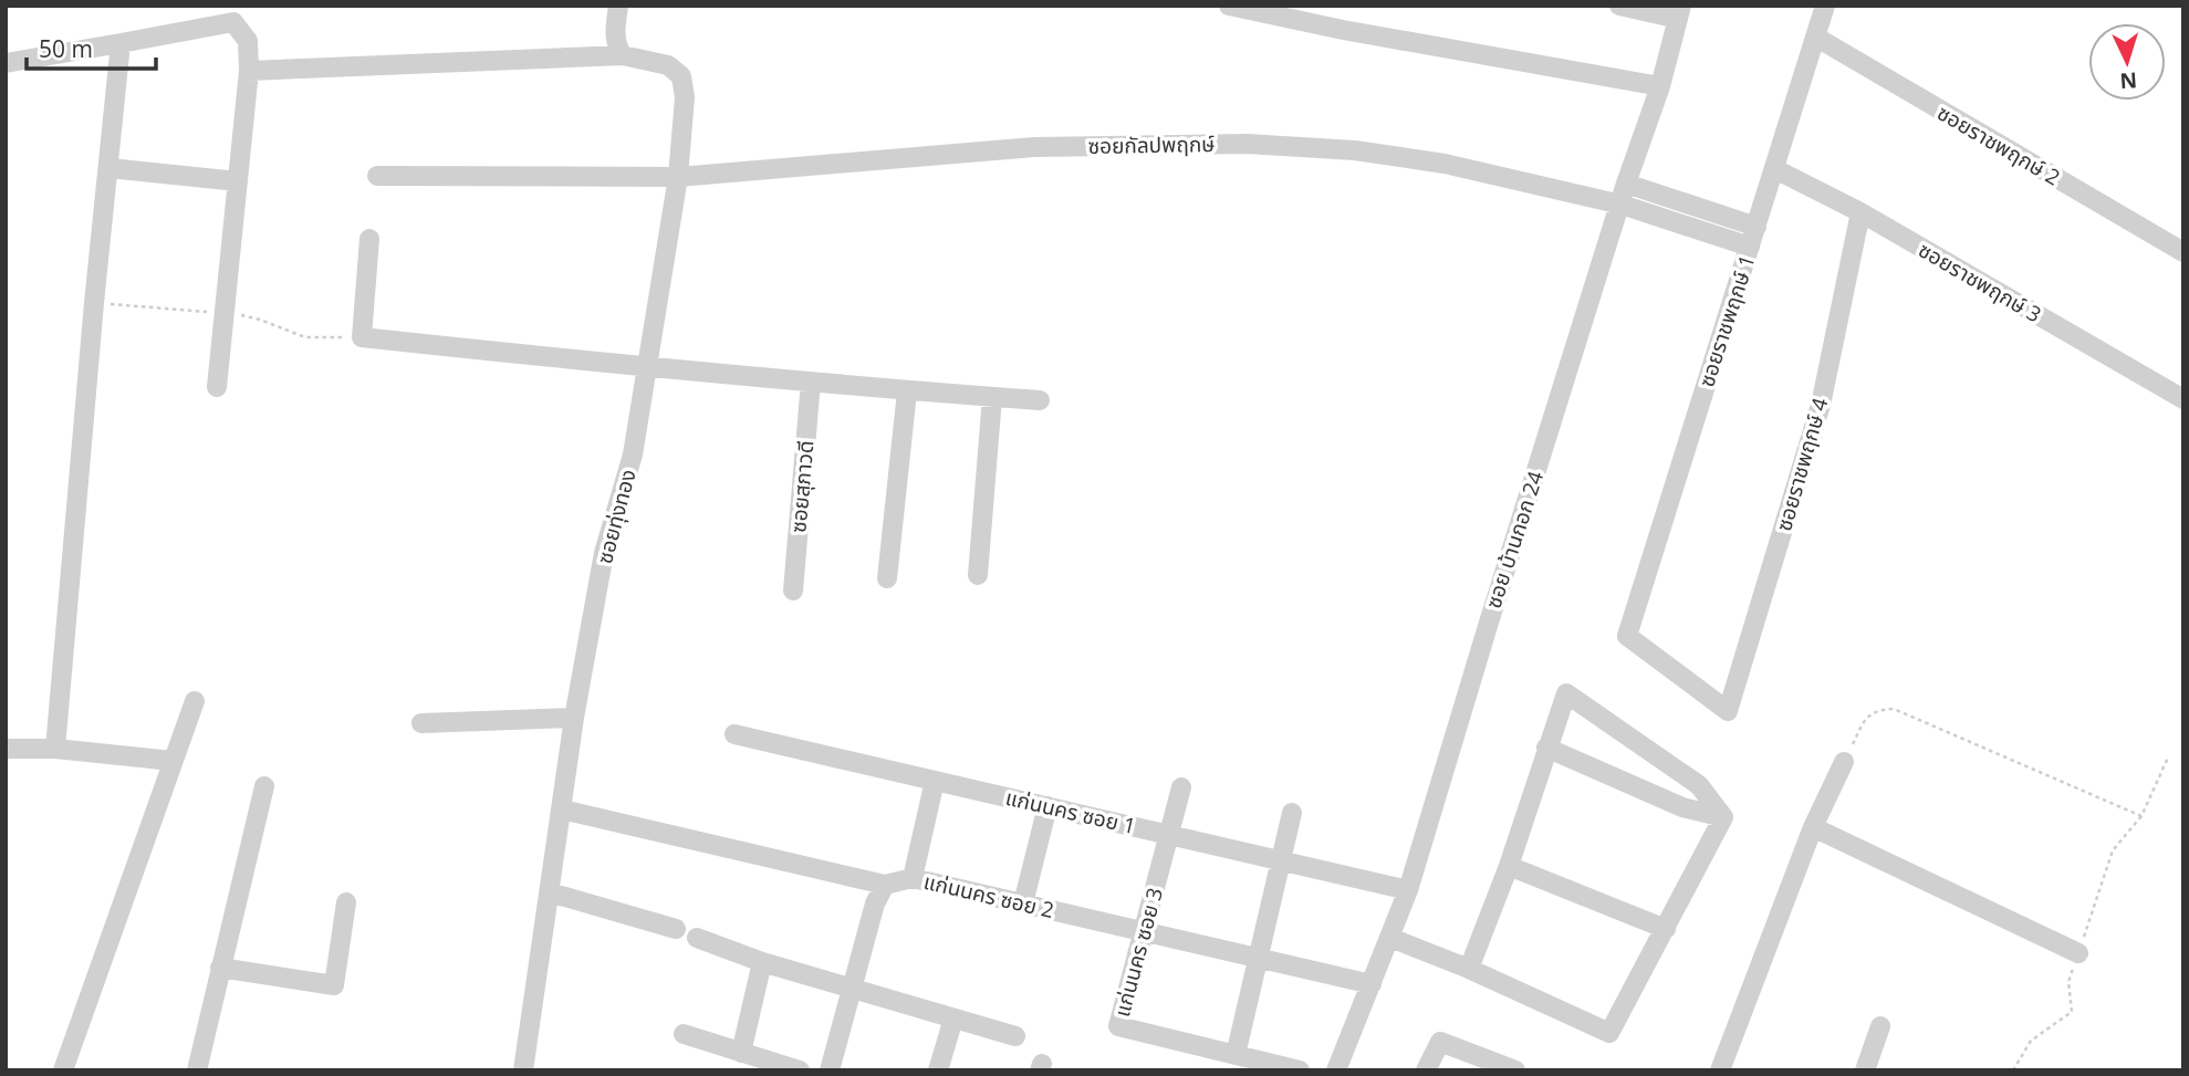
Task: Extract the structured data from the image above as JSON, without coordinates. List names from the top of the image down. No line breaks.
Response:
{"streets":{"street":["ซอยกัลปพฤกษ์","ซอยราชพฤกษ์ 2","ซอยราชพฤกษ์ 3","ซอยราชพฤกษ์ 1","ซอยราชพฤกษ์ 4","ซอยสุภาวดี","ซอยทุ่งทอง","ซอย บ้านกอก 24","แก่นนคร ซอย 1","แก่นนคร ซอย 2","แก่นนคร ซอย 3"]},"crossings":[["ซอยกัลปพฤกษ์","ซอยราชพฤกษ์ 1"],["ซอยกัลปพฤกษ์","ซอยทุ่งทอง"],["ซอยกัลปพฤกษ์","ซอย บ้านกอก 24"],["ซอยราชพฤกษ์ 2","ซอยราชพฤกษ์ 1"],["ซอยราชพฤกษ์ 3","ซอยราชพฤกษ์ 1"],["ซอยราชพฤกษ์ 3","ซอยราชพฤกษ์ 4"],["ซอยราชพฤกษ์ 1","ซอยราชพฤกษ์ 4"],["ซอยทุ่งทอง","แก่นนคร ซอย 2"],["ซอย บ้านกอก 24","แก่นนคร ซอย 1"],["ซอย บ้านกอก 24","แก่นนคร ซอย 2"],["แก่นนคร ซอย 1","แก่นนคร ซอย 3"],["แก่นนคร ซอย 2","แก่นนคร ซอย 3"]],"scale_bar":"50 m","north":"bottom"}
